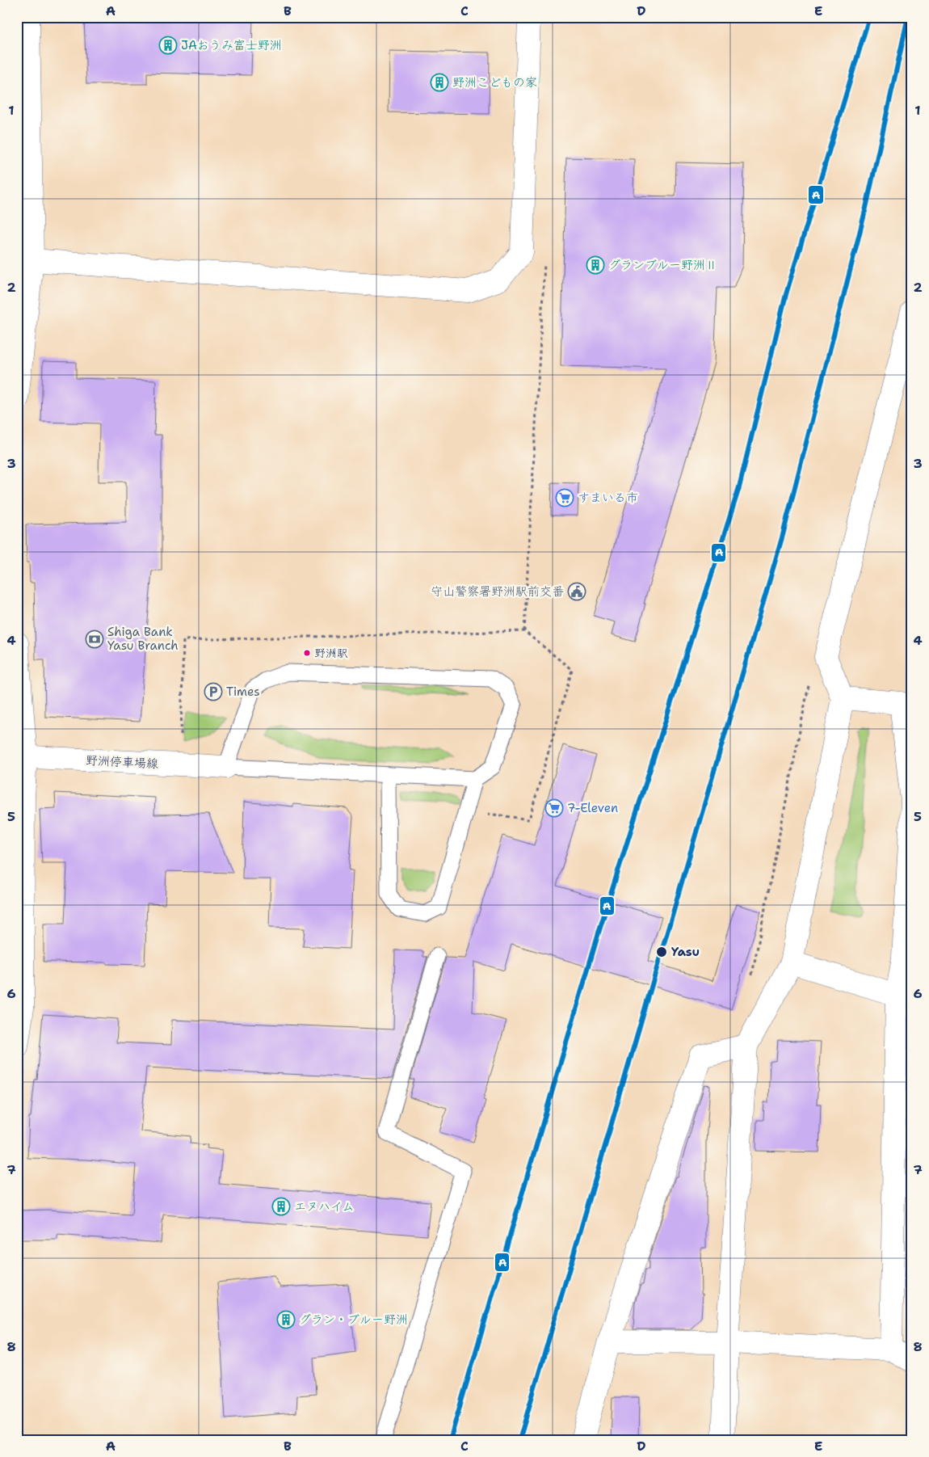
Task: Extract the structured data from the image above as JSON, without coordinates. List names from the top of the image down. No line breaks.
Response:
{"streets":{"street":["野洲停車場線"]},"places":{"building":["JAおうみ富士野洲","野洲こどもの家","グランブルー野洲Ⅱ","エヌハイム","グラン・ブルー野洲"],"supermarket":["すまいる市","7-Eleven"],"public building":["守山警察署野洲駅前交番"],"bank":["Shiga Bank Yasu Branch"],"other":["野洲駅","Yasu"],"parking":["Times"]},"lines":["transit line A"],"grid":{"columns":["A","B","C","D","E"],"rows":["1","2","3","4","5","6","7","8"]}}
